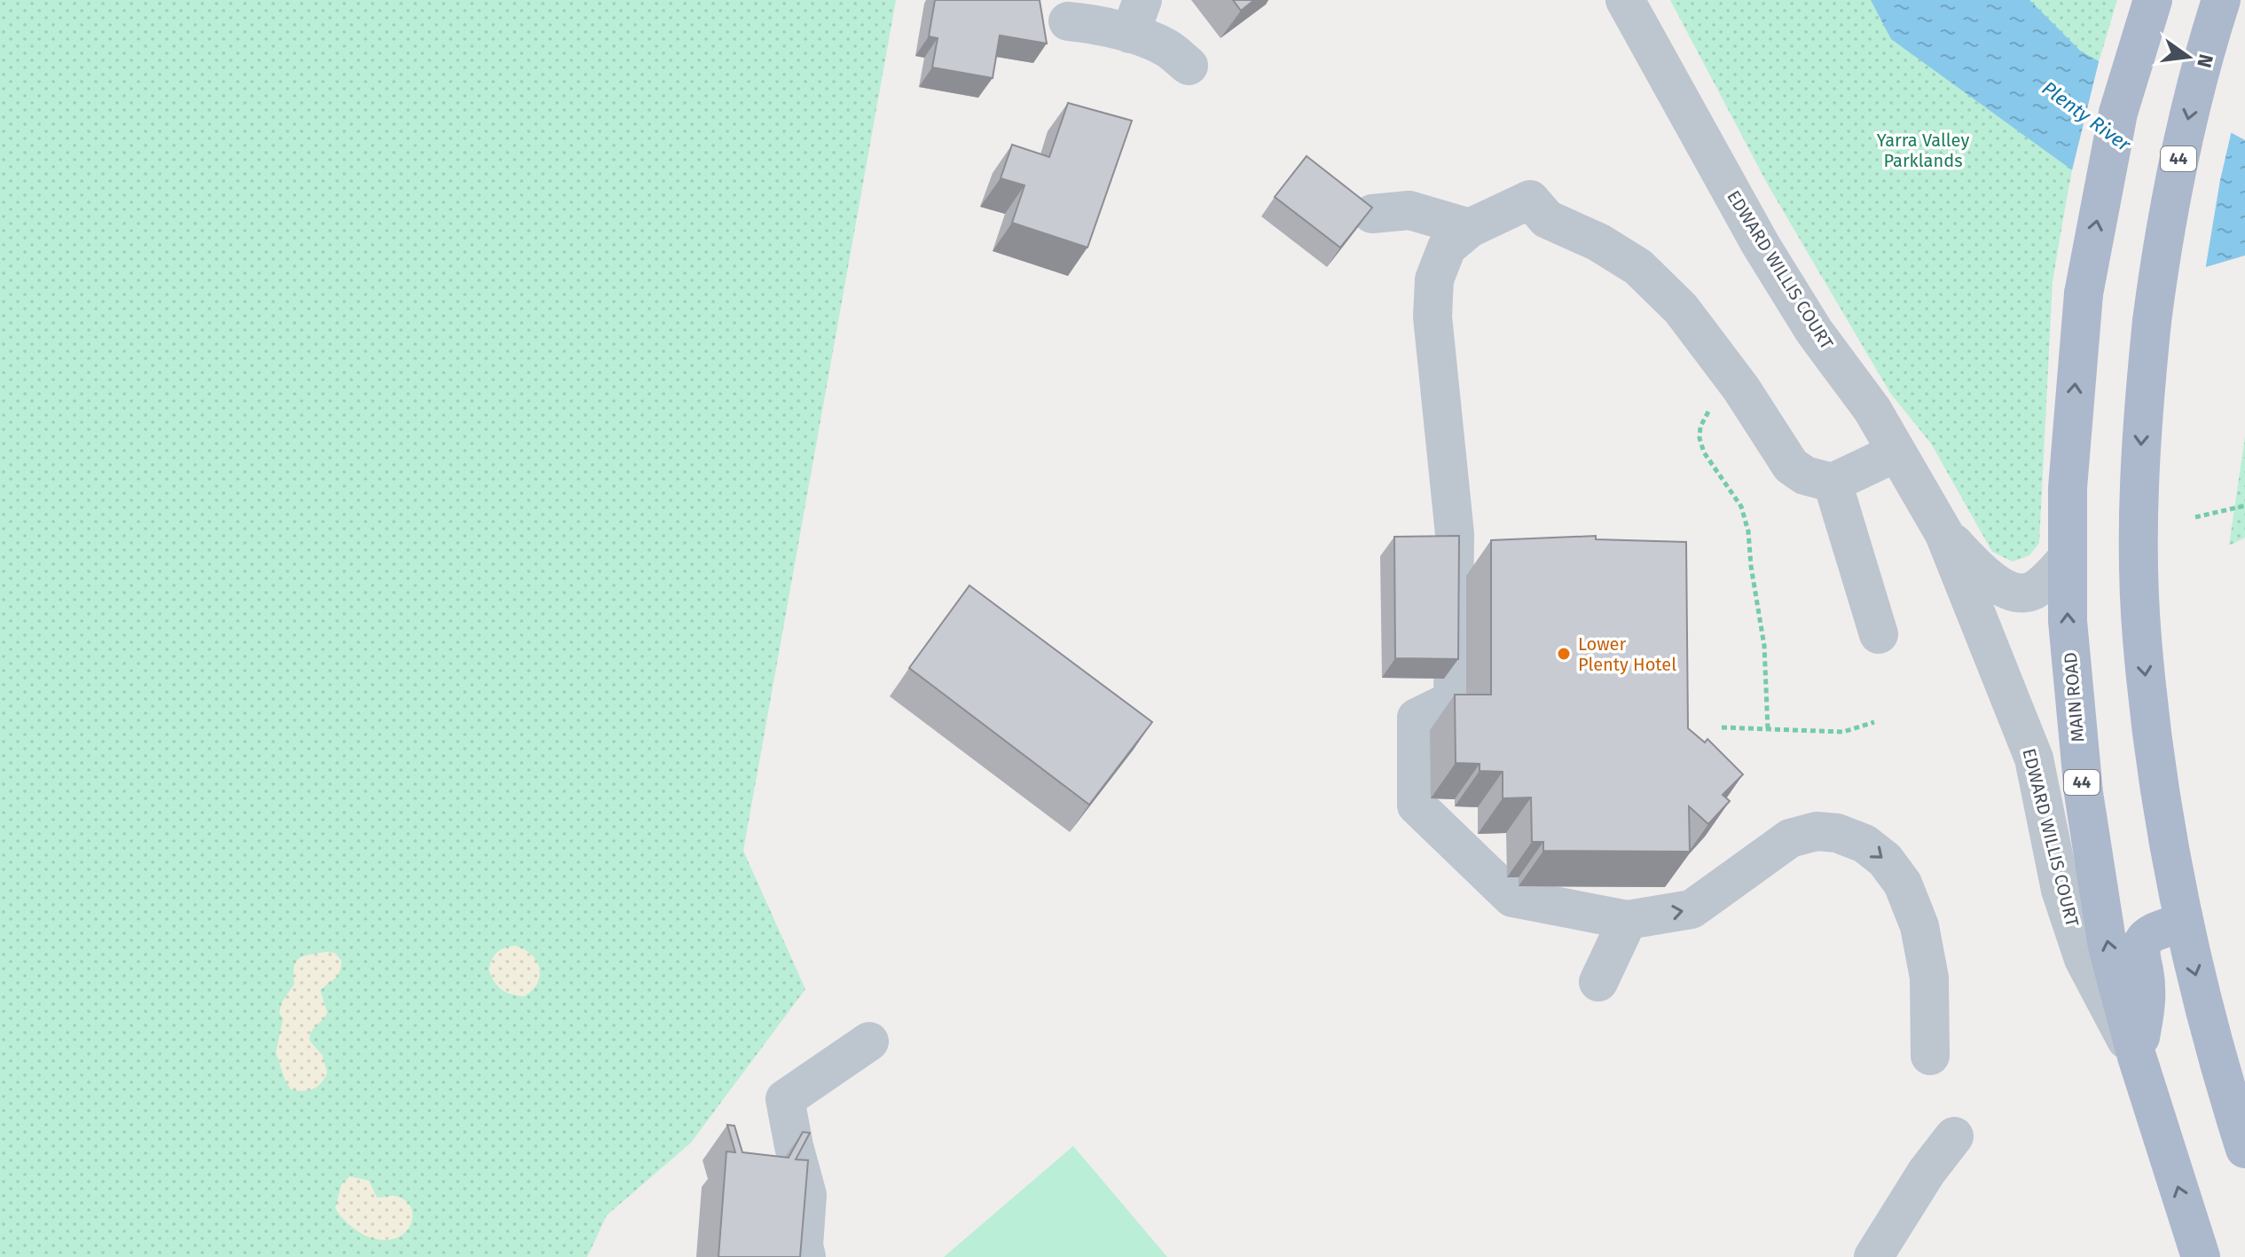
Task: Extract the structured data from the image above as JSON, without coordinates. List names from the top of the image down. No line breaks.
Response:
{"streets":{"main road":["44","MAIN ROAD"],"street":["EDWARD WILLIS COURT"]},"crossings":[["EDWARD WILLIS COURT","MAIN ROAD"]],"water":["Plenty River"],"parks":["Yarra Valley Parklands"],"places":["Lower Plenty Hotel"],"north":"right"}
